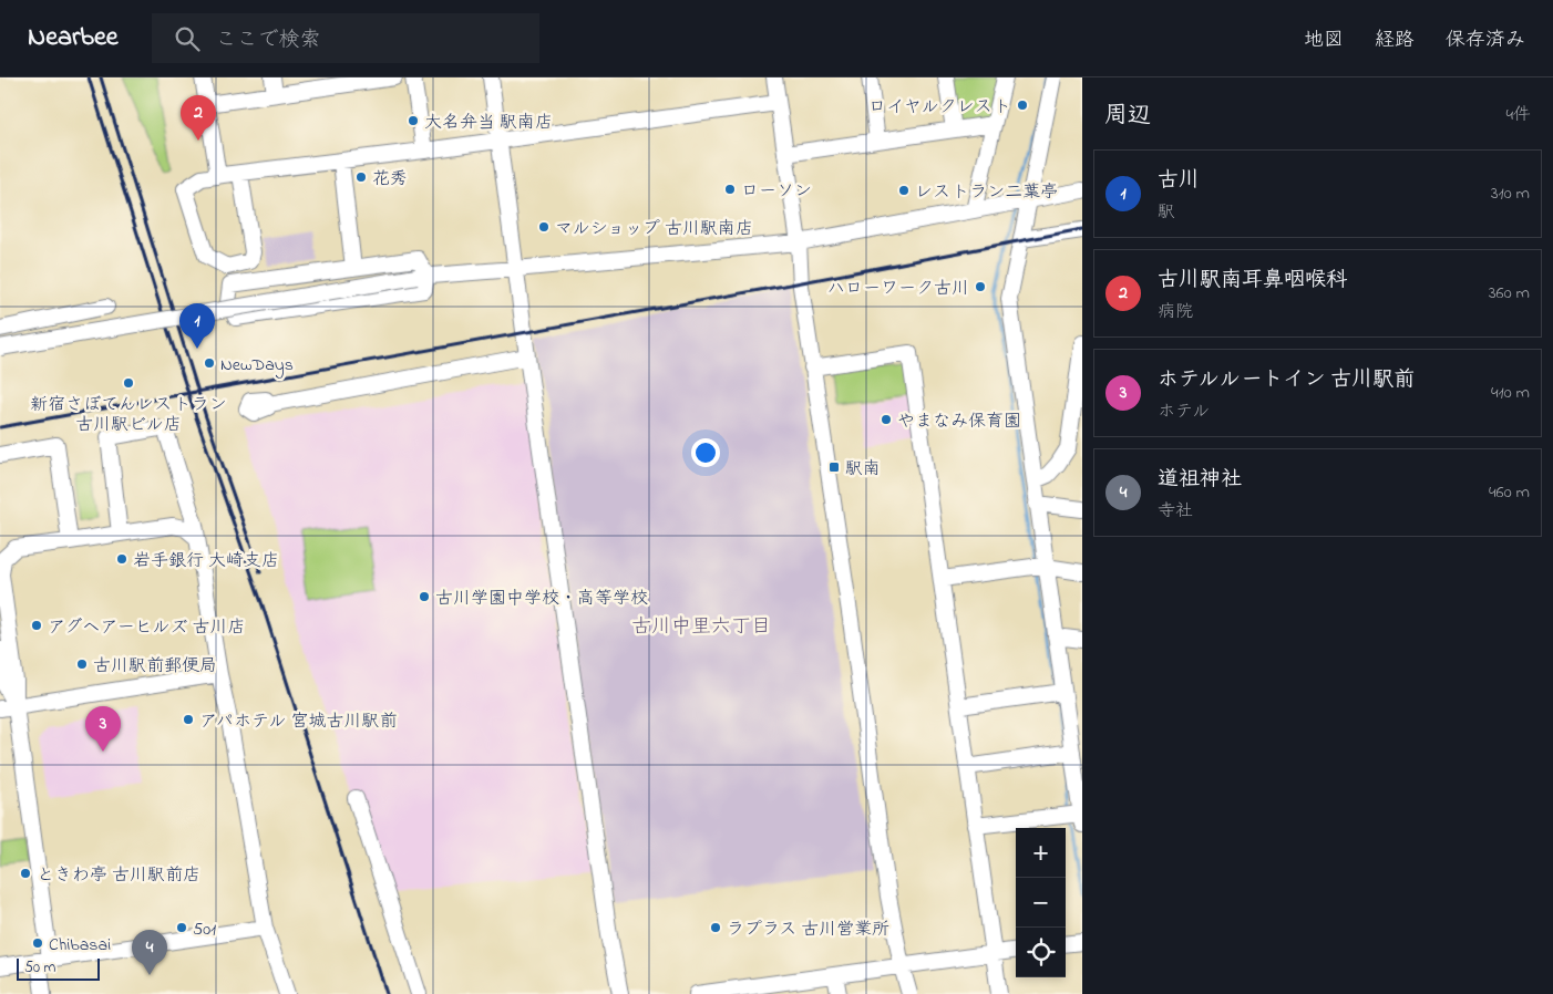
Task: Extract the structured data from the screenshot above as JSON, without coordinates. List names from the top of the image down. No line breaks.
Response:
{"districts":["古川中里六丁目"],"places":{"other":["ロイヤルクレスト","大名弁当 駅南店","花秀","ローソン","レストラン二葉亭","マルショップ 古川駅南店","ハローワーク古川","NewDays","新宿さぼてんレストラン 古川駅ビル店","やまなみ保育園","岩手銀行 大崎支店","古川学園中学校・高等学校","アグヘアーヒルズ 古川店","古川駅前郵便局","アパホテル 宮城古川駅前","ときわ亭 古川駅前店","501","ラプラス 古川営業所","Chibasai"],"transit":["駅南"]},"scale_bar":"50 m","page":{"header":"Nearbee","search":"ここで検索","nav":["地図","経路","保存済み"],"heading":["周辺","4件"],"pins":["2","1","3","4"],"list":[{"mark":"1","name":"古川","note":"駅","value":"310 m"},{"mark":"2","name":"古川駅南耳鼻咽喉科","note":"病院","value":"360 m"},{"mark":"3","name":"ホテルルートイン 古川駅前","note":"ホテル","value":"410 m"},{"mark":"4","name":"道祖神社","note":"寺社","value":"460 m"}],"map_buttons":["+","−"],"scale":"50 m"}}
